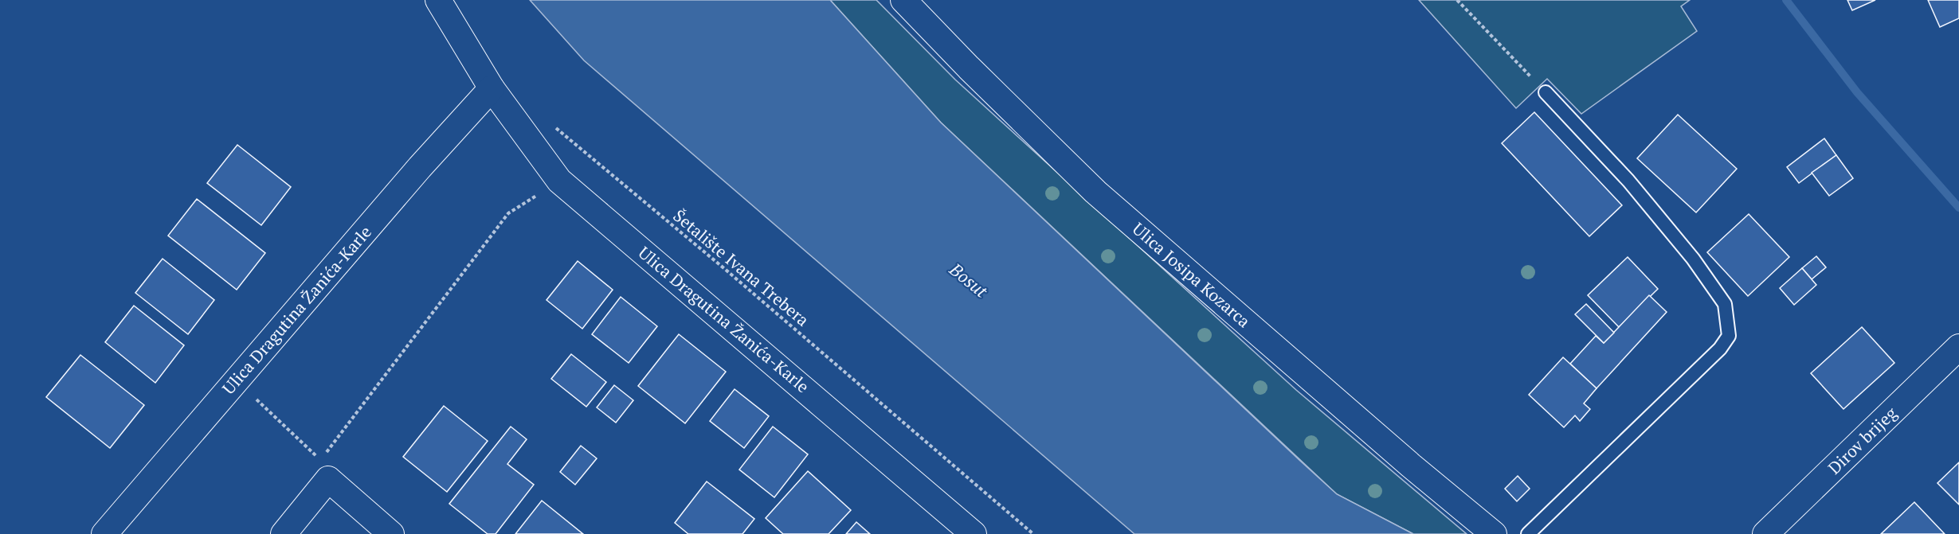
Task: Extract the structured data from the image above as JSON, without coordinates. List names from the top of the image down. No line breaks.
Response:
{"streets":{"street":["Ulica Josipa Kozarca","Ulica Dragutina Žanića-Karle","Dirov brijeg"],"path":["Šetalište Ivana Trebera"]},"water":["Bosut"]}
